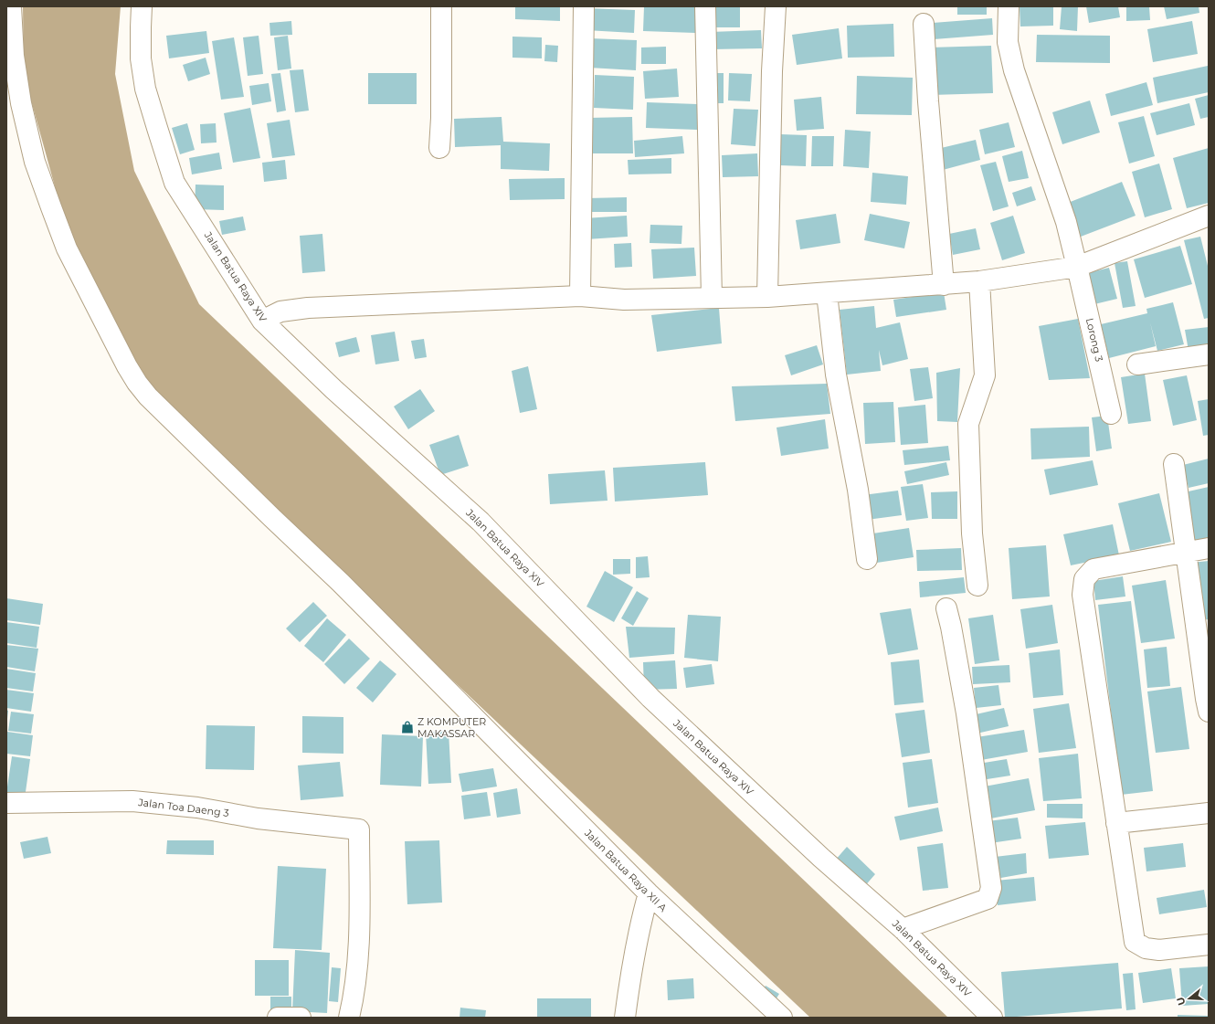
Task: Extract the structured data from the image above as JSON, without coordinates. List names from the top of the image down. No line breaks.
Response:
{"streets":{"street":["Jalan Batua Raya XIV","Lorong 3","Jalan Toa Daeng 3","Jalan Batua Raya XII A"]},"places":{"shop":["Z KOMPUTER MAKASSAR"]},"north":"left"}
